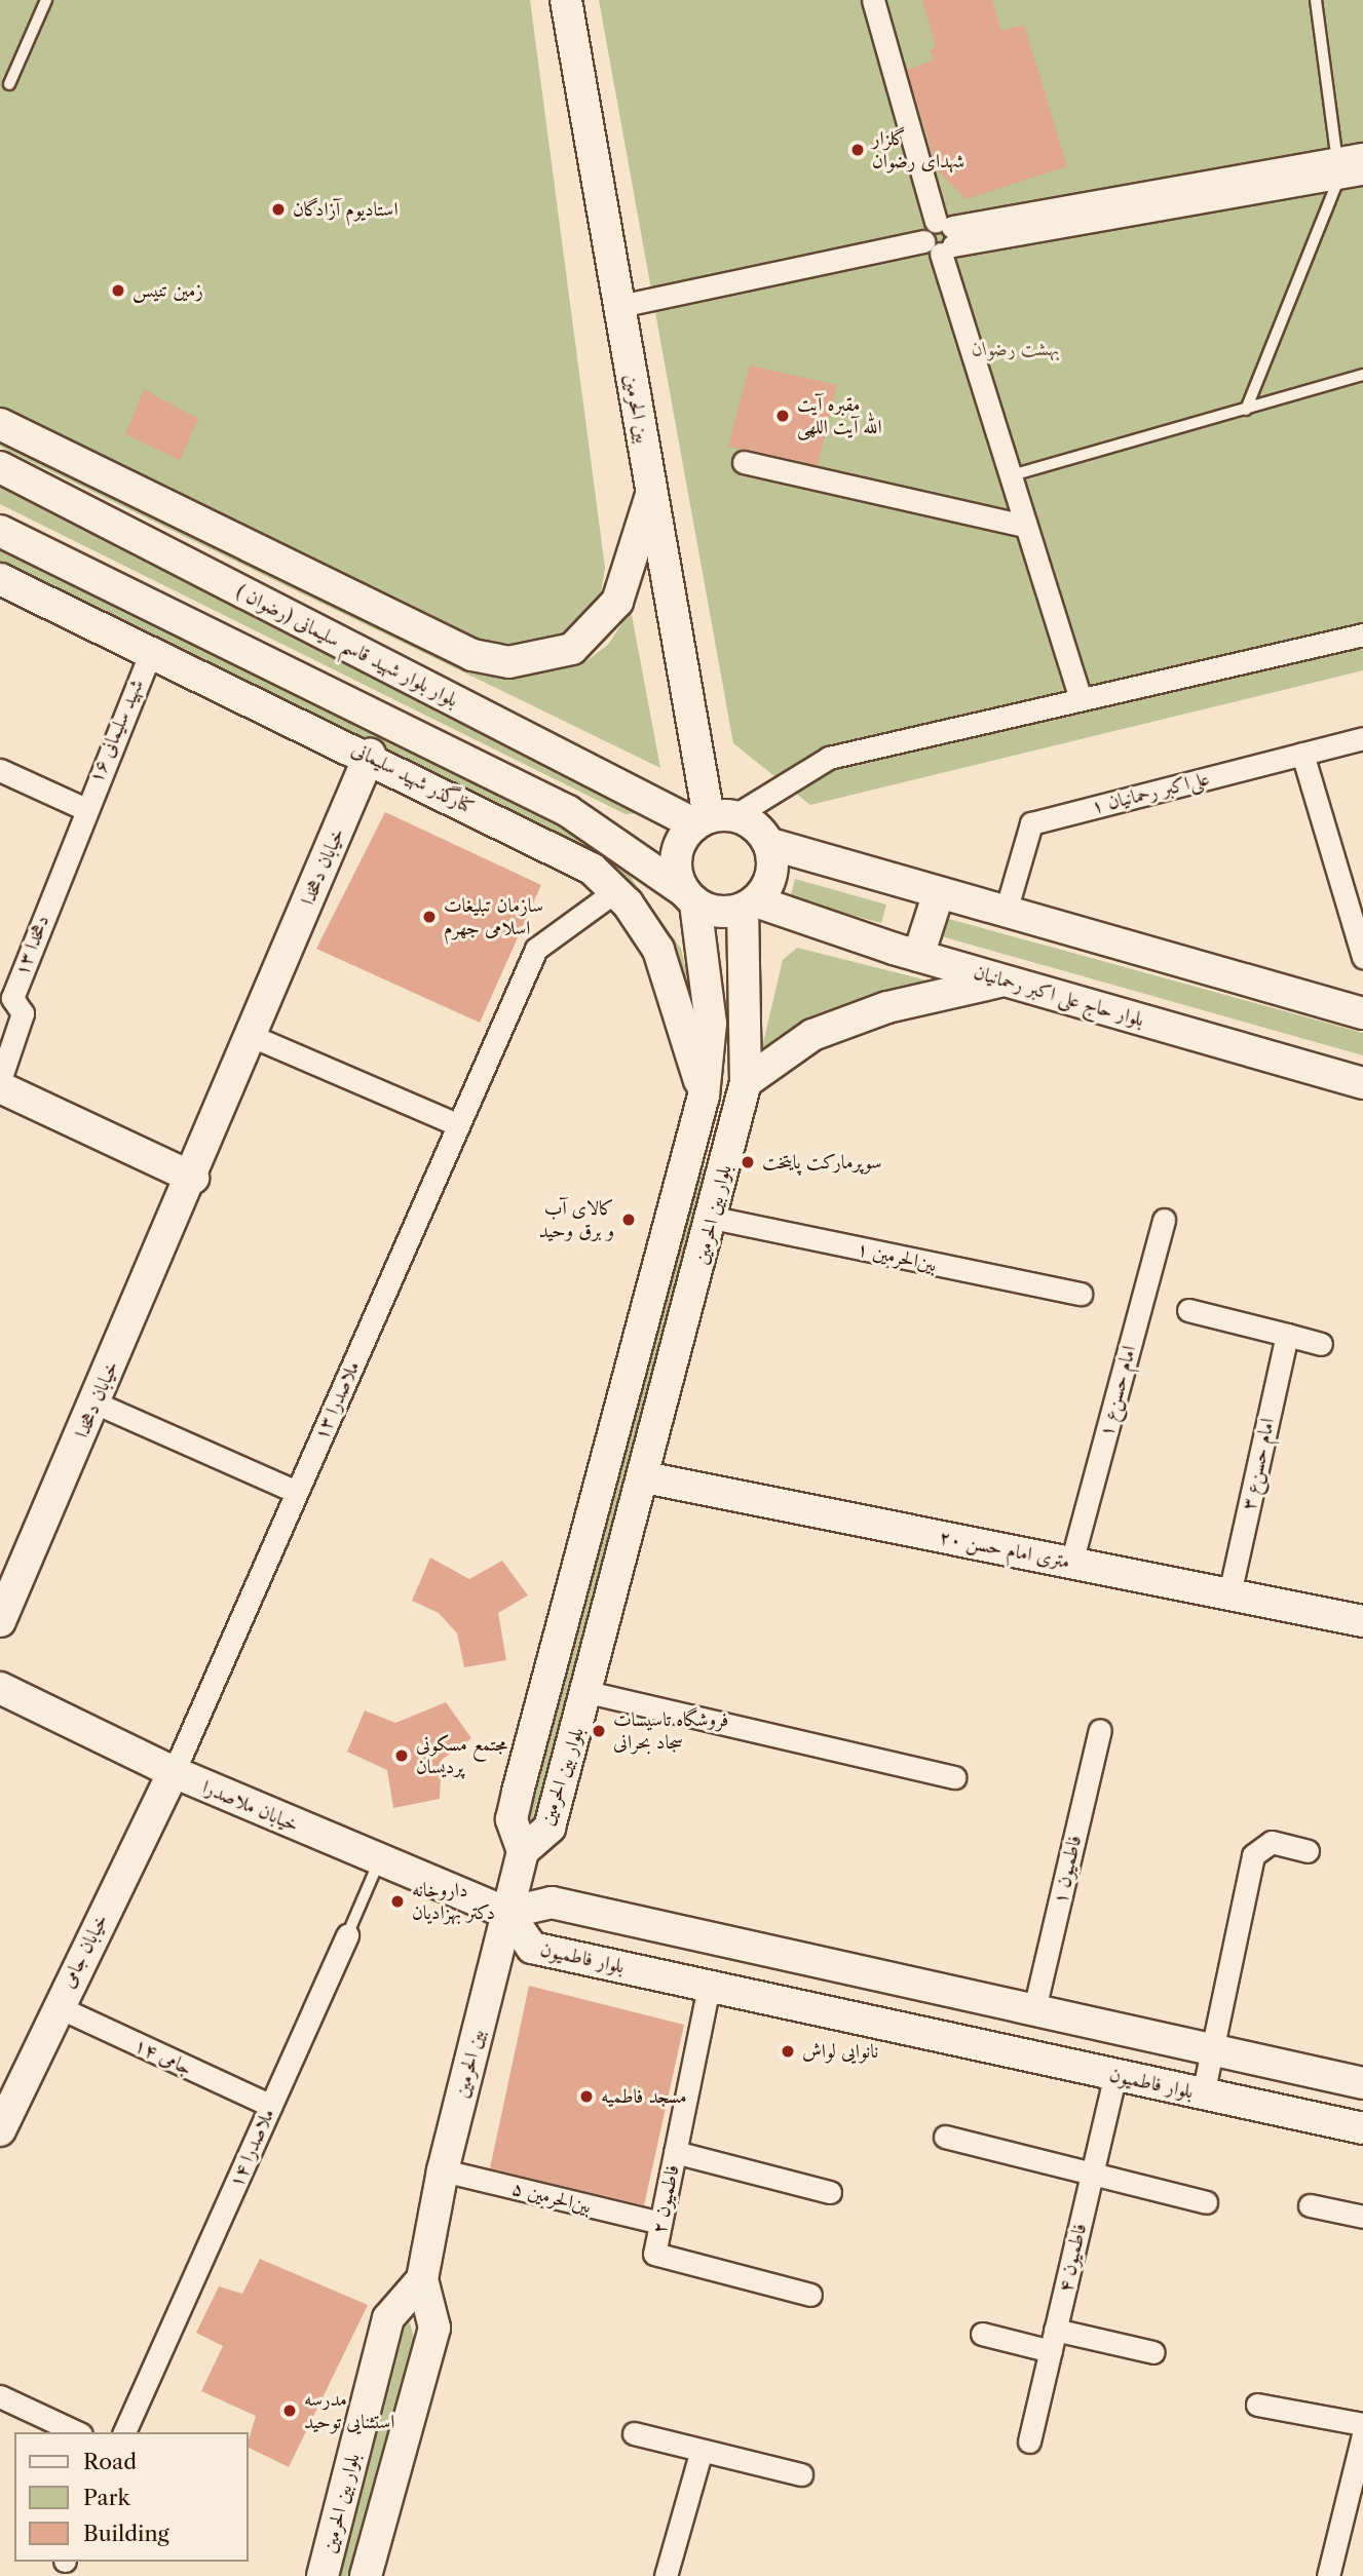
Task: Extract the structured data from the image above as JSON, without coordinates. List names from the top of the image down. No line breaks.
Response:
{"streets":{"main road":["بین الحرمین","بلوار بلوار شهید قاسم سلیمانی (رضوان )","کنارگذر شهید سلیمانی","خیابان دهخدا","بلوار حاج علی اکبر رحمانیان","بلوار بین الحرمین","۲۰ متری امام حسن","خیابان ملاصدرا","خیابان جامی","بلوار فاطمیون"],"street":["شهید سلیمانی ۱۶","علی‌اکبر رحمانیان ۱","دهخدا ۱۳","بین‌الحرمین ۱","امام حسن‌ع ۱","ملاصدرا ۱۳","امام حسن‌ع ۳","فاطمیون ۱","جامی ۱۴","ملاصدرا ۱۴","بین‌الحرمین ۵","فاطمیون ۲","فاطمیون ۴"]},"crossings":[["بین الحرمین","بلوار بلوار شهید قاسم سلیمانی (رضوان )"],["بین الحرمین","بلوار حاج علی اکبر رحمانیان"],["بین الحرمین","بلوار بین الحرمین"],["بین الحرمین","خیابان ملاصدرا"],["بین الحرمین","بلوار فاطمیون"],["بین الحرمین","بین‌الحرمین ۵"],["بلوار بلوار شهید قاسم سلیمانی (رضوان )","بلوار حاج علی اکبر رحمانیان"],["بلوار بلوار شهید قاسم سلیمانی (رضوان )","بلوار بین الحرمین"],["شهید سلیمانی ۱۶","کنارگذر شهید سلیمانی"],["شهید سلیمانی ۱۶","دهخدا ۱۳"],["کنارگذر شهید سلیمانی","خیابان دهخدا"],["کنارگذر شهید سلیمانی","بلوار بین الحرمین"],["کنارگذر شهید سلیمانی","ملاصدرا ۱۳"],["بلوار حاج علی اکبر رحمانیان","بلوار بین الحرمین"],["بلوار بین الحرمین","بین‌الحرمین ۱"],["بلوار بین الحرمین","۲۰ متری امام حسن"],["امام حسن‌ع ۱","۲۰ متری امام حسن"],["ملاصدرا ۱۳","خیابان ملاصدرا"],["ملاصدرا ۱۳","خیابان جامی"],["امام حسن‌ع ۳","۲۰ متری امام حسن"],["خیابان ملاصدرا","خیابان جامی"],["خیابان ملاصدرا","بلوار فاطمیون"],["خیابان ملاصدرا","ملاصدرا ۱۴"],["خیابان جامی","جامی ۱۴"],["بلوار فاطمیون","فاطمیون ۲"],["بلوار فاطمیون","فاطمیون ۴"],["جامی ۱۴","ملاصدرا ۱۴"],["بین‌الحرمین ۵","فاطمیون ۲"]],"parks":["بهشت رضوان"],"places":["گلزار شهدای رضوان","استادیوم آزادگان","زمین تنیس","مقبره آیت الله آیت اللهی","سازمان تبلیغات اسلامی جهرم","سوپرمارکت پایتخت","کالای آب و برق وحید","فروشگاه تاسیسات سجاد بحرانی","مجتمع مسکونی پردیسان","داروخانه دکتر بهزادیان","نانوایی لواش","مسجد فاطمیه","مدرسه استثنایی توحید"],"legend":["Road","Park","Building"]}
